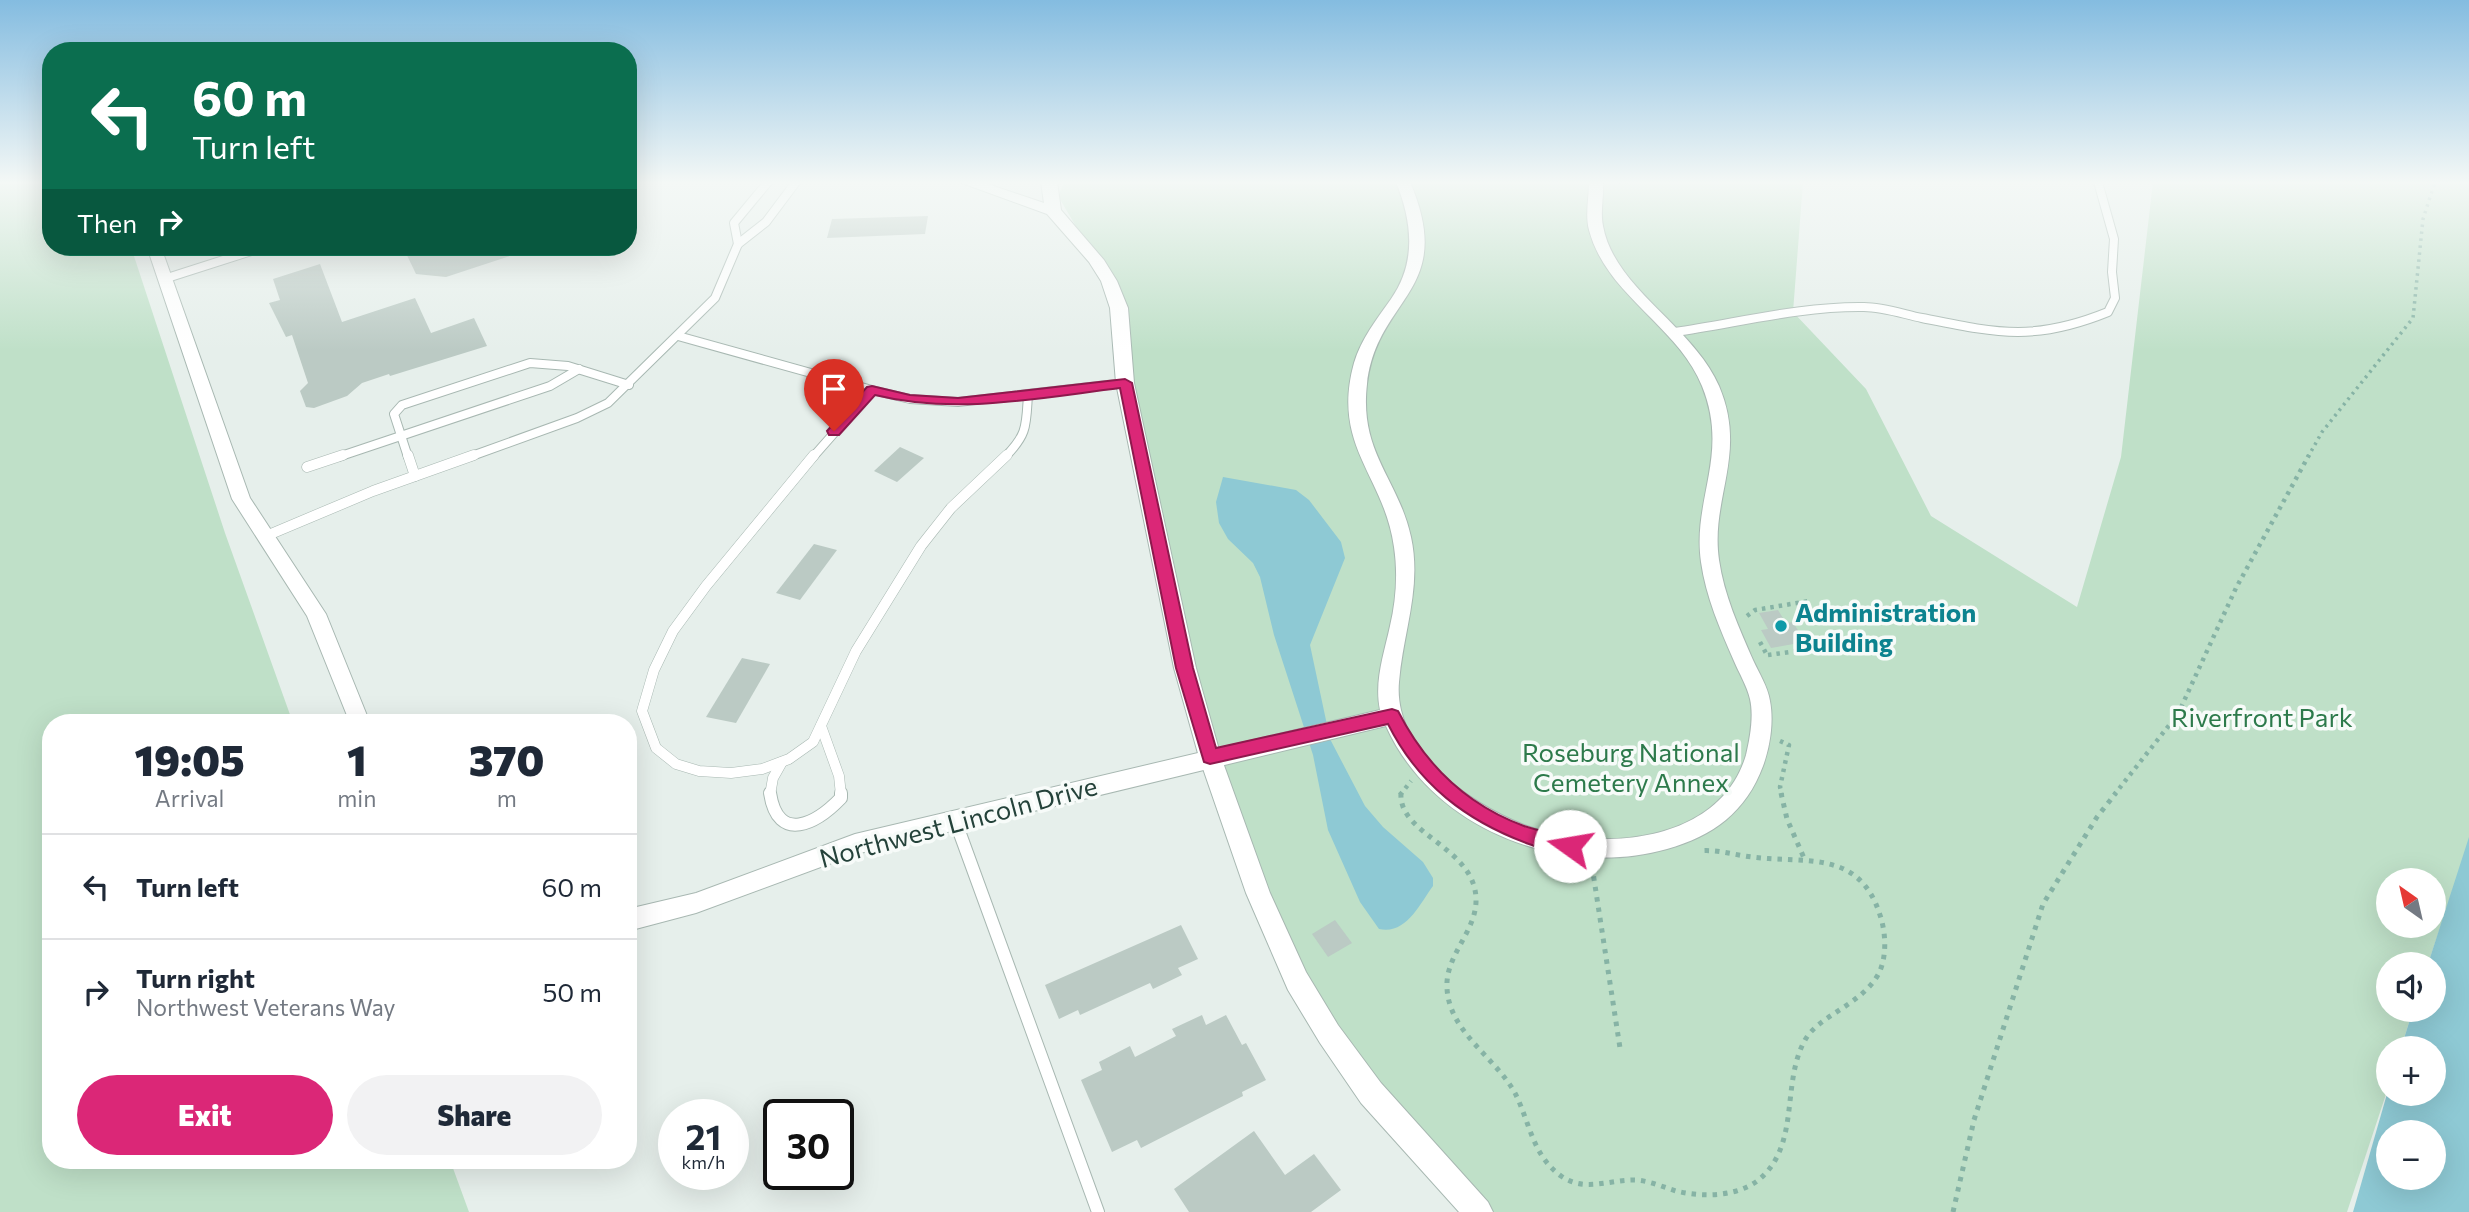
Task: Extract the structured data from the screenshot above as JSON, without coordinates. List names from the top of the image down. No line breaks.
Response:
{"streets":{"street":["Northwest Lincoln Drive"]},"parks":["Riverfront Park","Roseburg National Cemetery Annex"],"places":["Administration Building"],"north":"top left","page":{"turn":["60 m","Turn left"],"then":"Then","eta":["19:05","Arrival","1","min","370","m"],"list":[{"name":"Turn left","value":"60 m"},{"name":"Turn right","note":"Northwest Veterans Way","value":"50 m"}],"map_buttons":["+","−"],"buttons":["Exit","Share"],"speed":"21 km/h","limit":"30"}}
